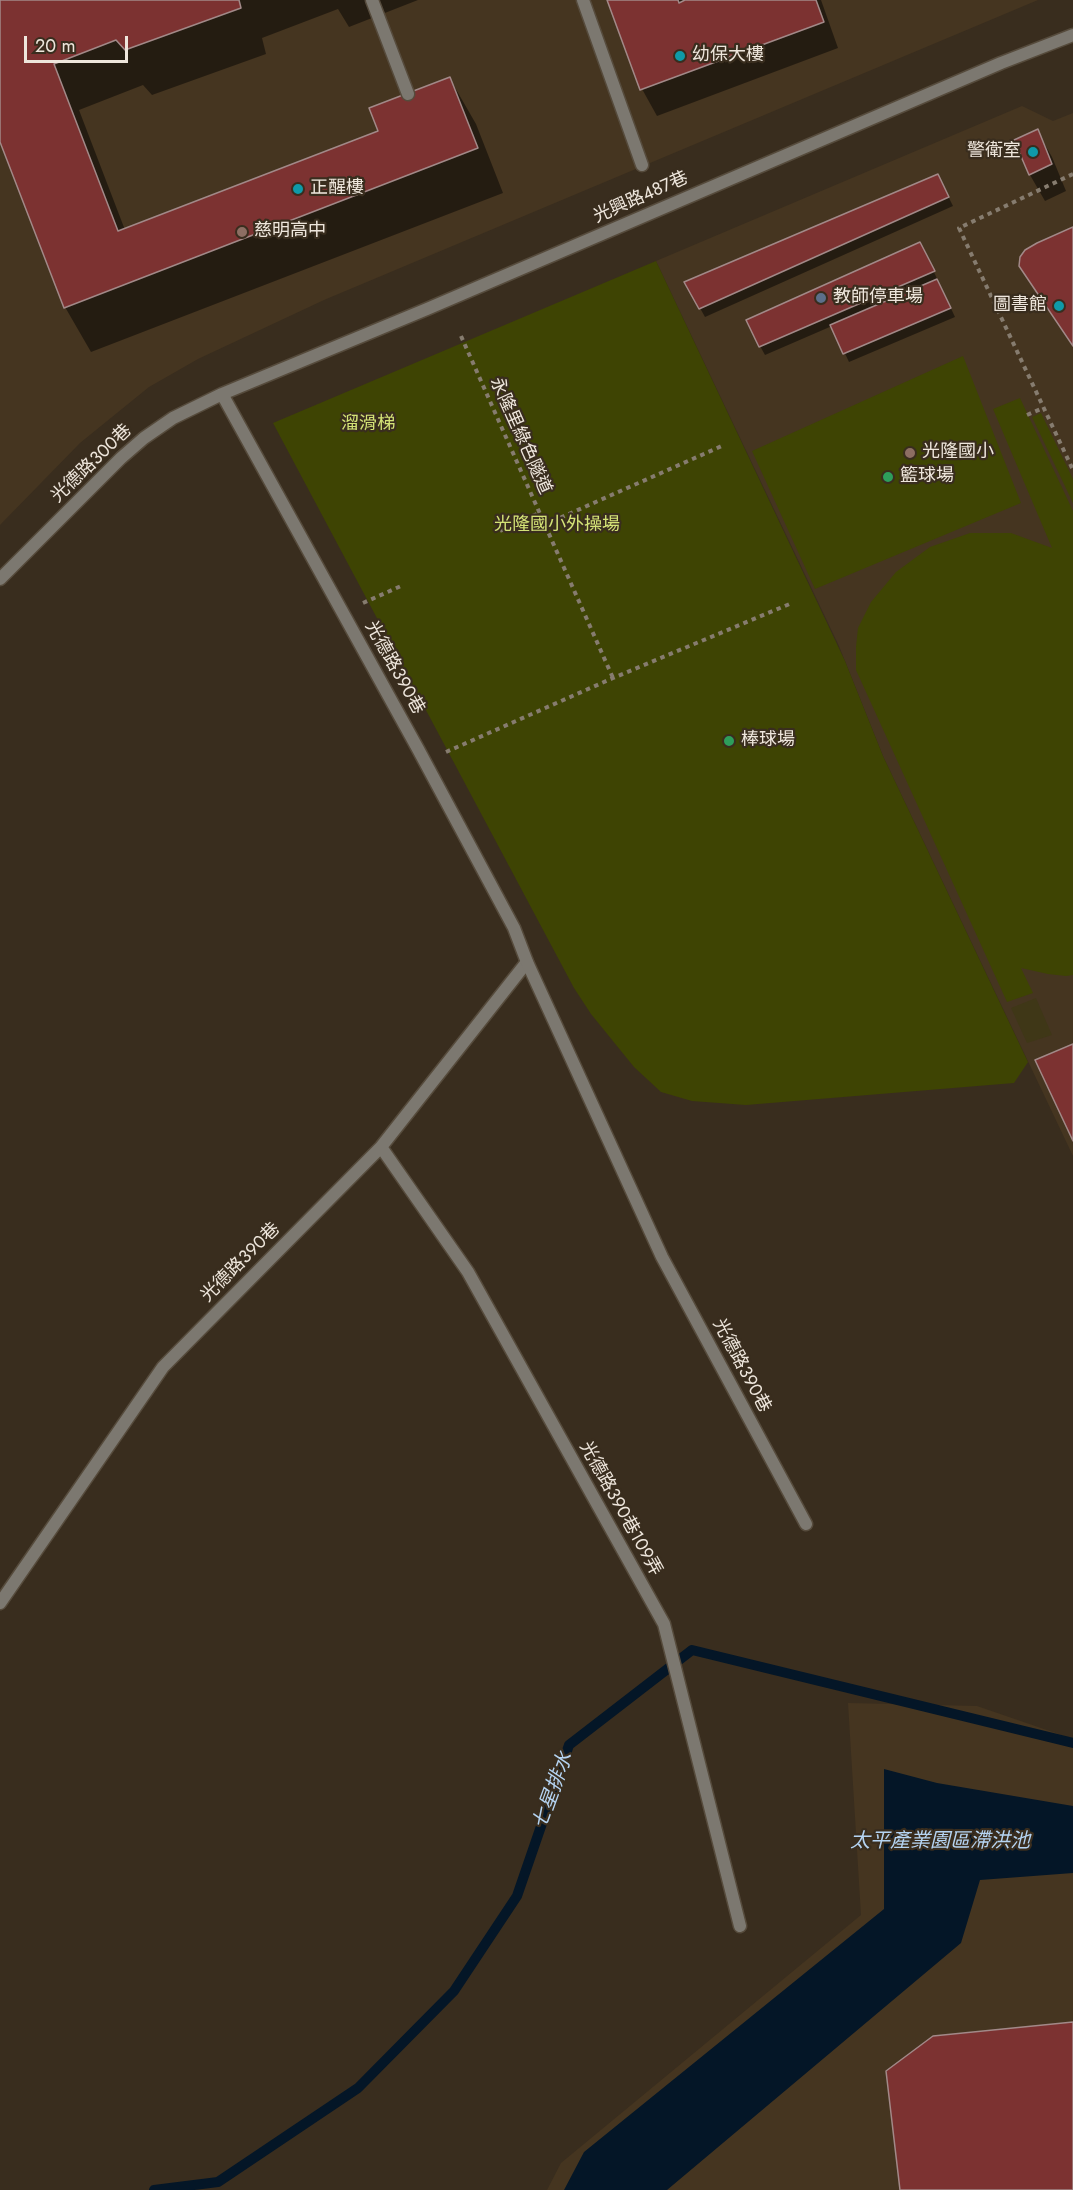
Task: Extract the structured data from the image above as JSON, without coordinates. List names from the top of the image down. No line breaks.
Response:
{"streets":{"street":["光興路487巷","光德路300巷","光德路390巷","光德路390巷109弄"],"path":["永隆里綠色隧道"]},"crossings":[["光興路487巷","光德路300巷"],["光興路487巷","光德路390巷"],["光德路300巷","光德路390巷"],["光德路390巷","光德路390巷109弄"]],"water":["七星排水","太平產業園區滯洪池"],"parks":["溜滑梯","光隆國小外操場"],"places":["幼保大樓","警衛室","正醒樓","慈明高中","教師停車場","圖書館","光隆國小","籃球場","棒球場"],"scale_bar":"20 m"}
